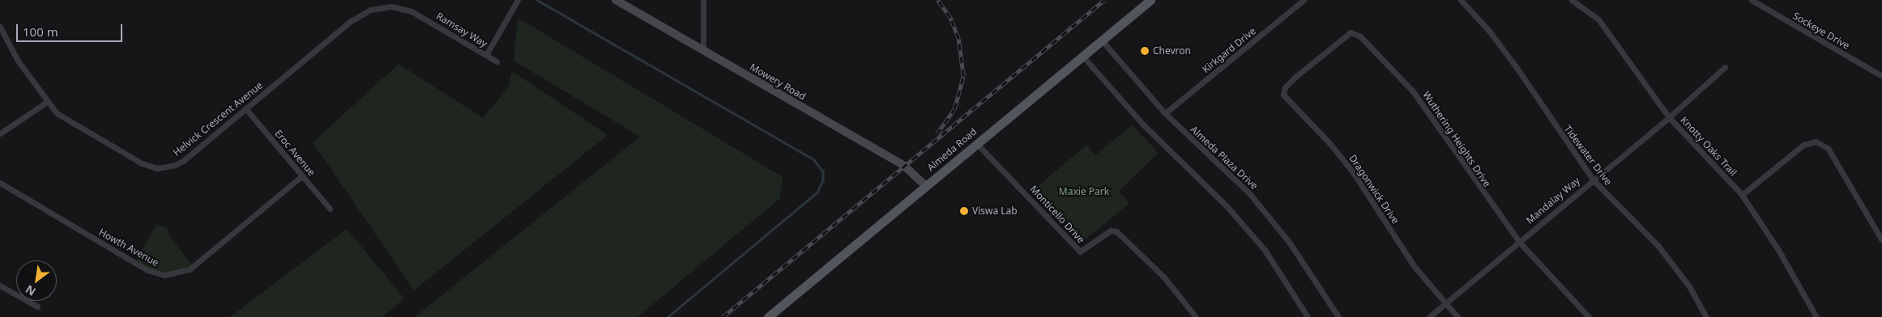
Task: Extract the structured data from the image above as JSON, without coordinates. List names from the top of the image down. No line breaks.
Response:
{"streets":{"main road":["Almeda Road"],"street":["Ramsay Way","Sockeye Drive","Kirkgard Drive","Mowery Road","Helvick Crescent Avenue","Wuthering Heights Drive","Knotty Oaks Trail","Eroc Avenue","Tidewater Drive","Almeda Plaza Drive","Dragonwick Drive","Mandalay Way","Monticello Drive","Howth Avenue"]},"crossings":[["Ramsay Way","Helvick Crescent Avenue"],["Kirkgard Drive","Almeda Plaza Drive"],["Mowery Road","Almeda Road"],["Helvick Crescent Avenue","Eroc Avenue"],["Wuthering Heights Drive","Dragonwick Drive"],["Wuthering Heights Drive","Mandalay Way"],["Knotty Oaks Trail","Mandalay Way"],["Almeda Road","Almeda Plaza Drive"],["Almeda Road","Monticello Drive"],["Eroc Avenue","Howth Avenue"],["Tidewater Drive","Mandalay Way"],["Dragonwick Drive","Mandalay Way"]],"parks":["Maxie Park"],"places":["Chevron","Viswa Lab"],"scale_bar":"100 m","north":"bottom left"}
